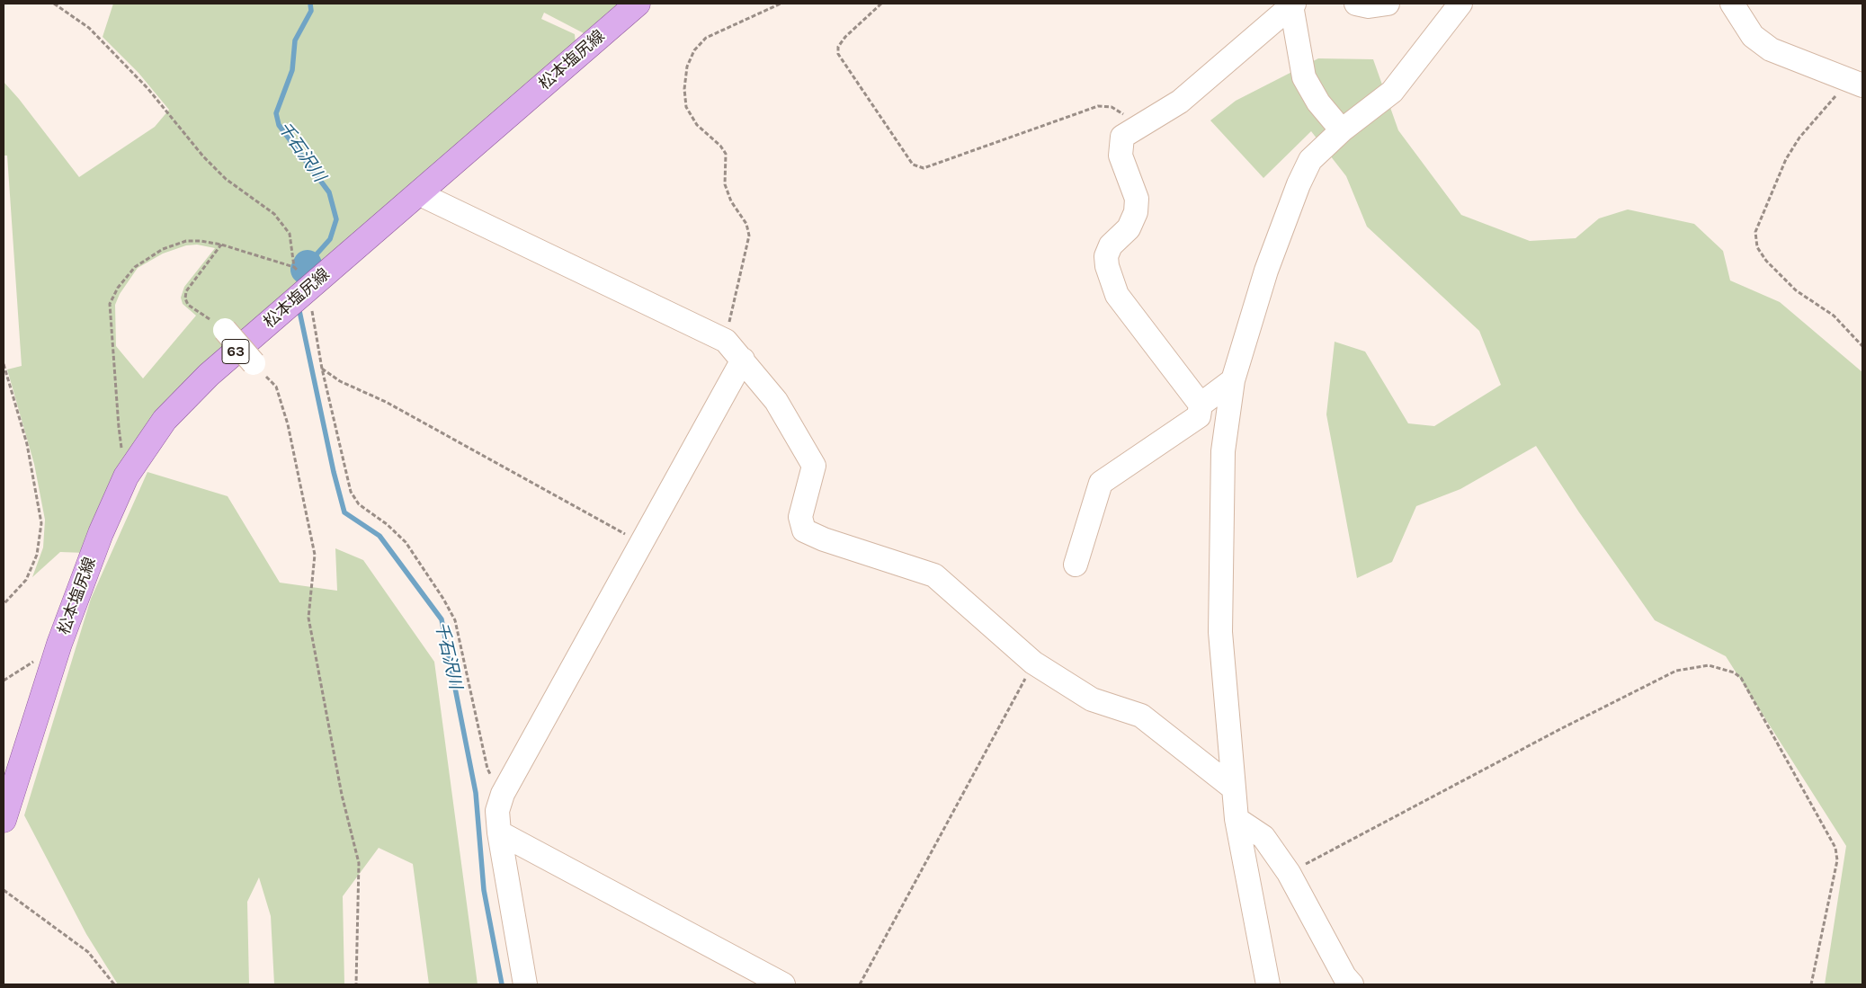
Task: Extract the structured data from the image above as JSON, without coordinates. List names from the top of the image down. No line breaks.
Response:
{"streets":{"main road":["松本塩尻線","63"]},"water":["千石沢川"]}
